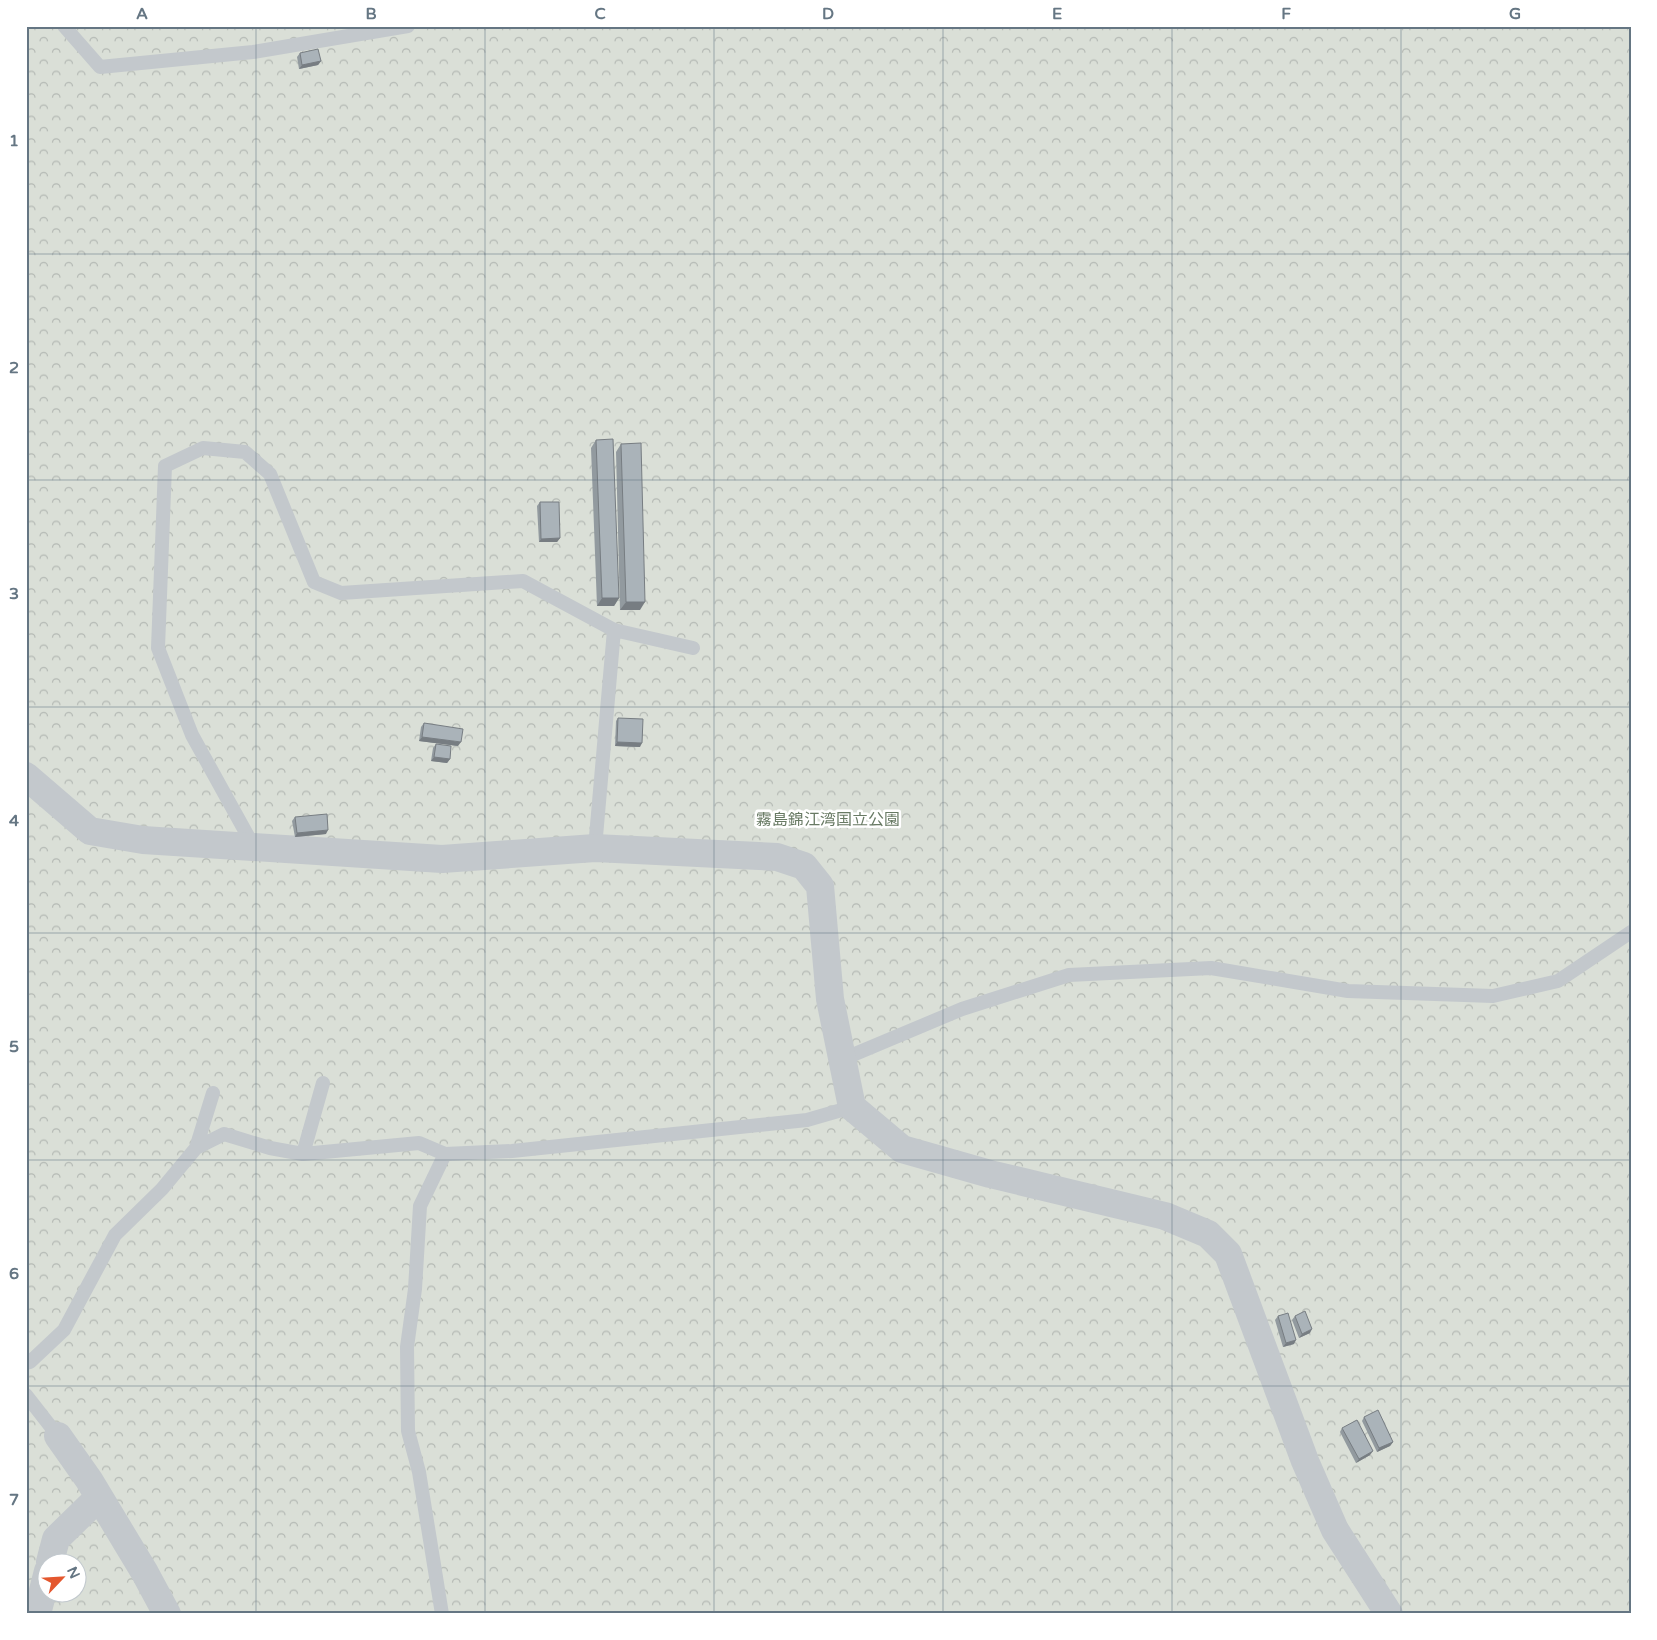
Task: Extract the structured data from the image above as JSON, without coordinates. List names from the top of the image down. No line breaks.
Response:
{"parks":["霧島錦江湾国立公園"],"north":"top right","grid":{"columns":["A","B","C","D","E","F","G"],"rows":["1","2","3","4","5","6","7"]}}
